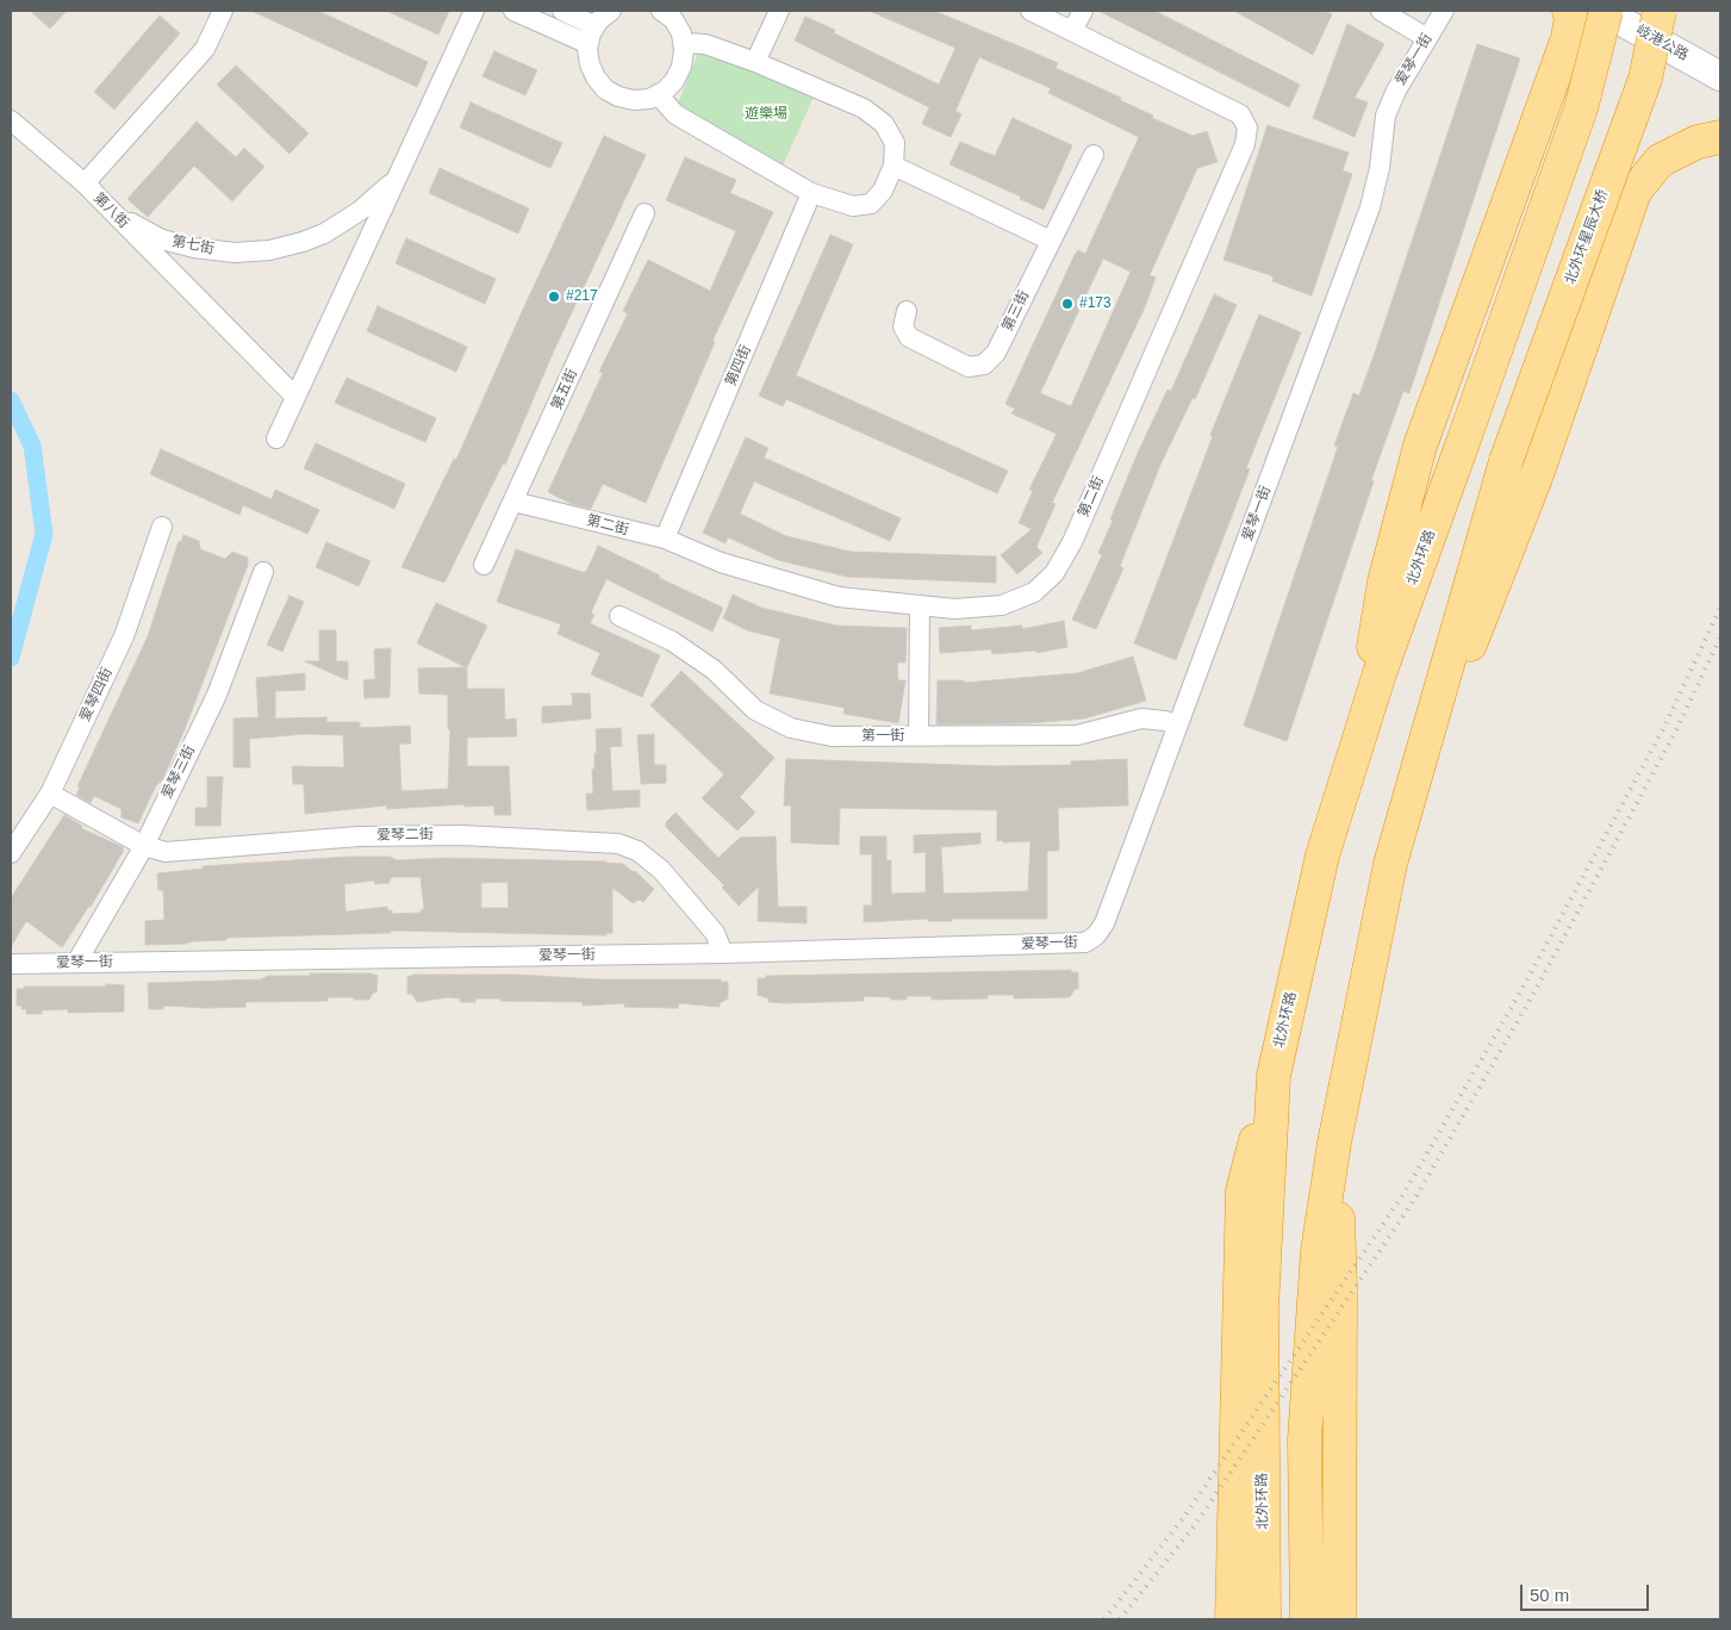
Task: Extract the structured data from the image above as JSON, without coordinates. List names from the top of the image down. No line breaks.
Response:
{"streets":{"highway":["北外环星辰大桥","北外环路"],"main road":["岐港公路"],"street":["爱琴一街","第八街","第七街","第三街","第四街","第五街","第二街","爱琴四街","第一街","爱琴三街","爱琴二街"]},"crossings":[["岐港公路","北外环路"],["爱琴一街","第一街"],["爱琴一街","爱琴三街"],["爱琴一街","爱琴二街"],["第八街","第七街"],["第四街","第二街"],["第五街","第二街"],["爱琴四街","爱琴二街"],["爱琴三街","爱琴二街"]],"parks":["遊樂場"],"places":["#217","#173"],"scale_bar":"50 m"}
